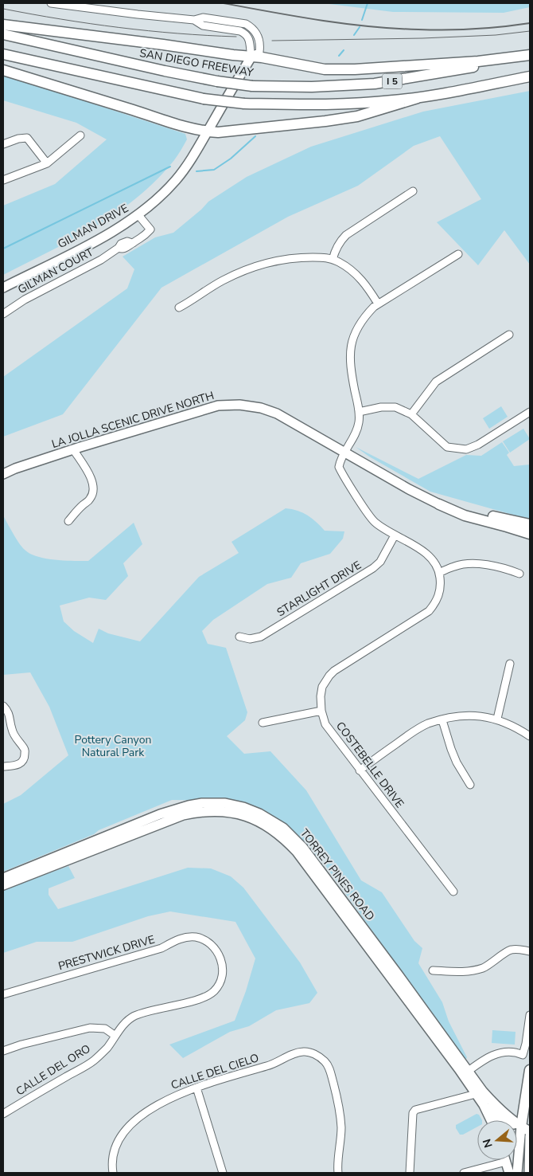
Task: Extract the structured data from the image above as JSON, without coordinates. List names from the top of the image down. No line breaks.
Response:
{"streets":{"highway":["SAN DIEGO FREEWAY","I 5"],"main road":["GILMAN DRIVE","LA JOLLA SCENIC DRIVE NORTH","TORREY PINES ROAD"],"street":["GILMAN COURT","STARLIGHT DRIVE","COSTEBELLE DRIVE","PRESTWICK DRIVE","CALLE DEL ORO","CALLE DEL CIELO"]},"crossings":[["GILMAN DRIVE","GILMAN COURT"],["PRESTWICK DRIVE","CALLE DEL ORO"]],"parks":["Pottery Canyon Natural Park"],"north":"left"}
